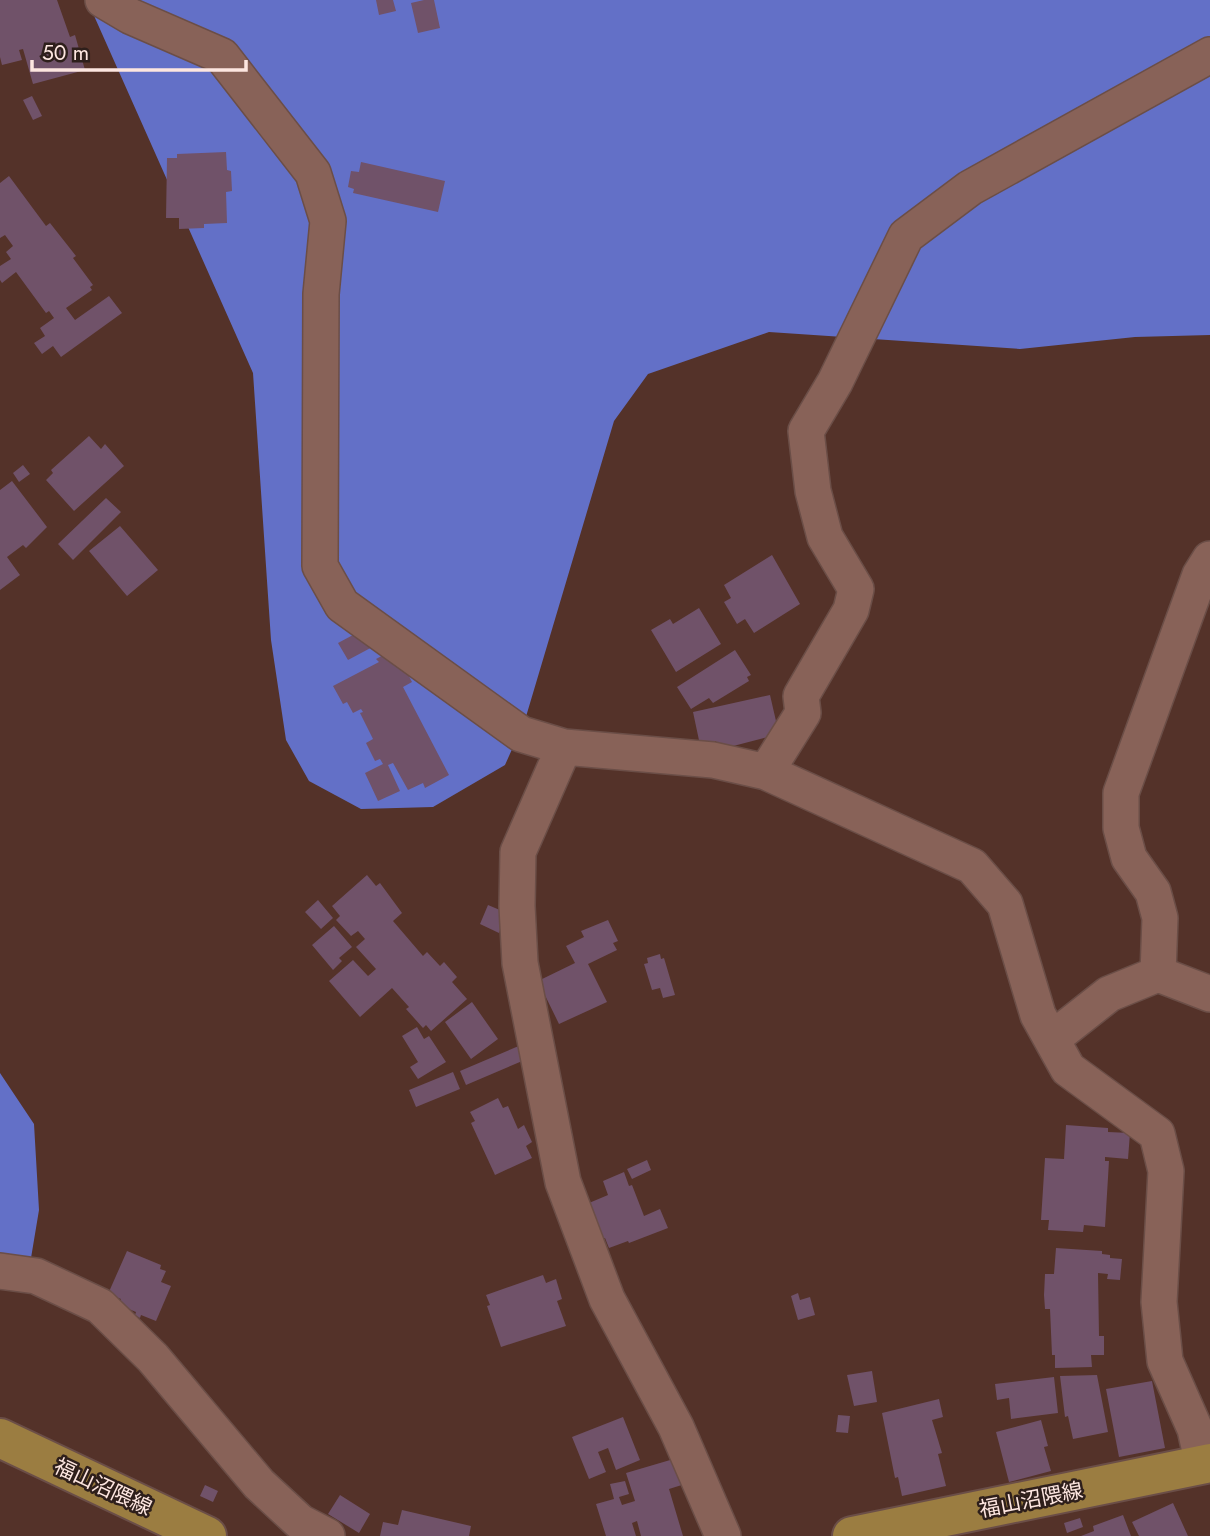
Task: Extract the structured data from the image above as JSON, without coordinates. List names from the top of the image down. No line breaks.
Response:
{"streets":{"main road":["福山沼隈線"]},"scale_bar":"50 m"}
